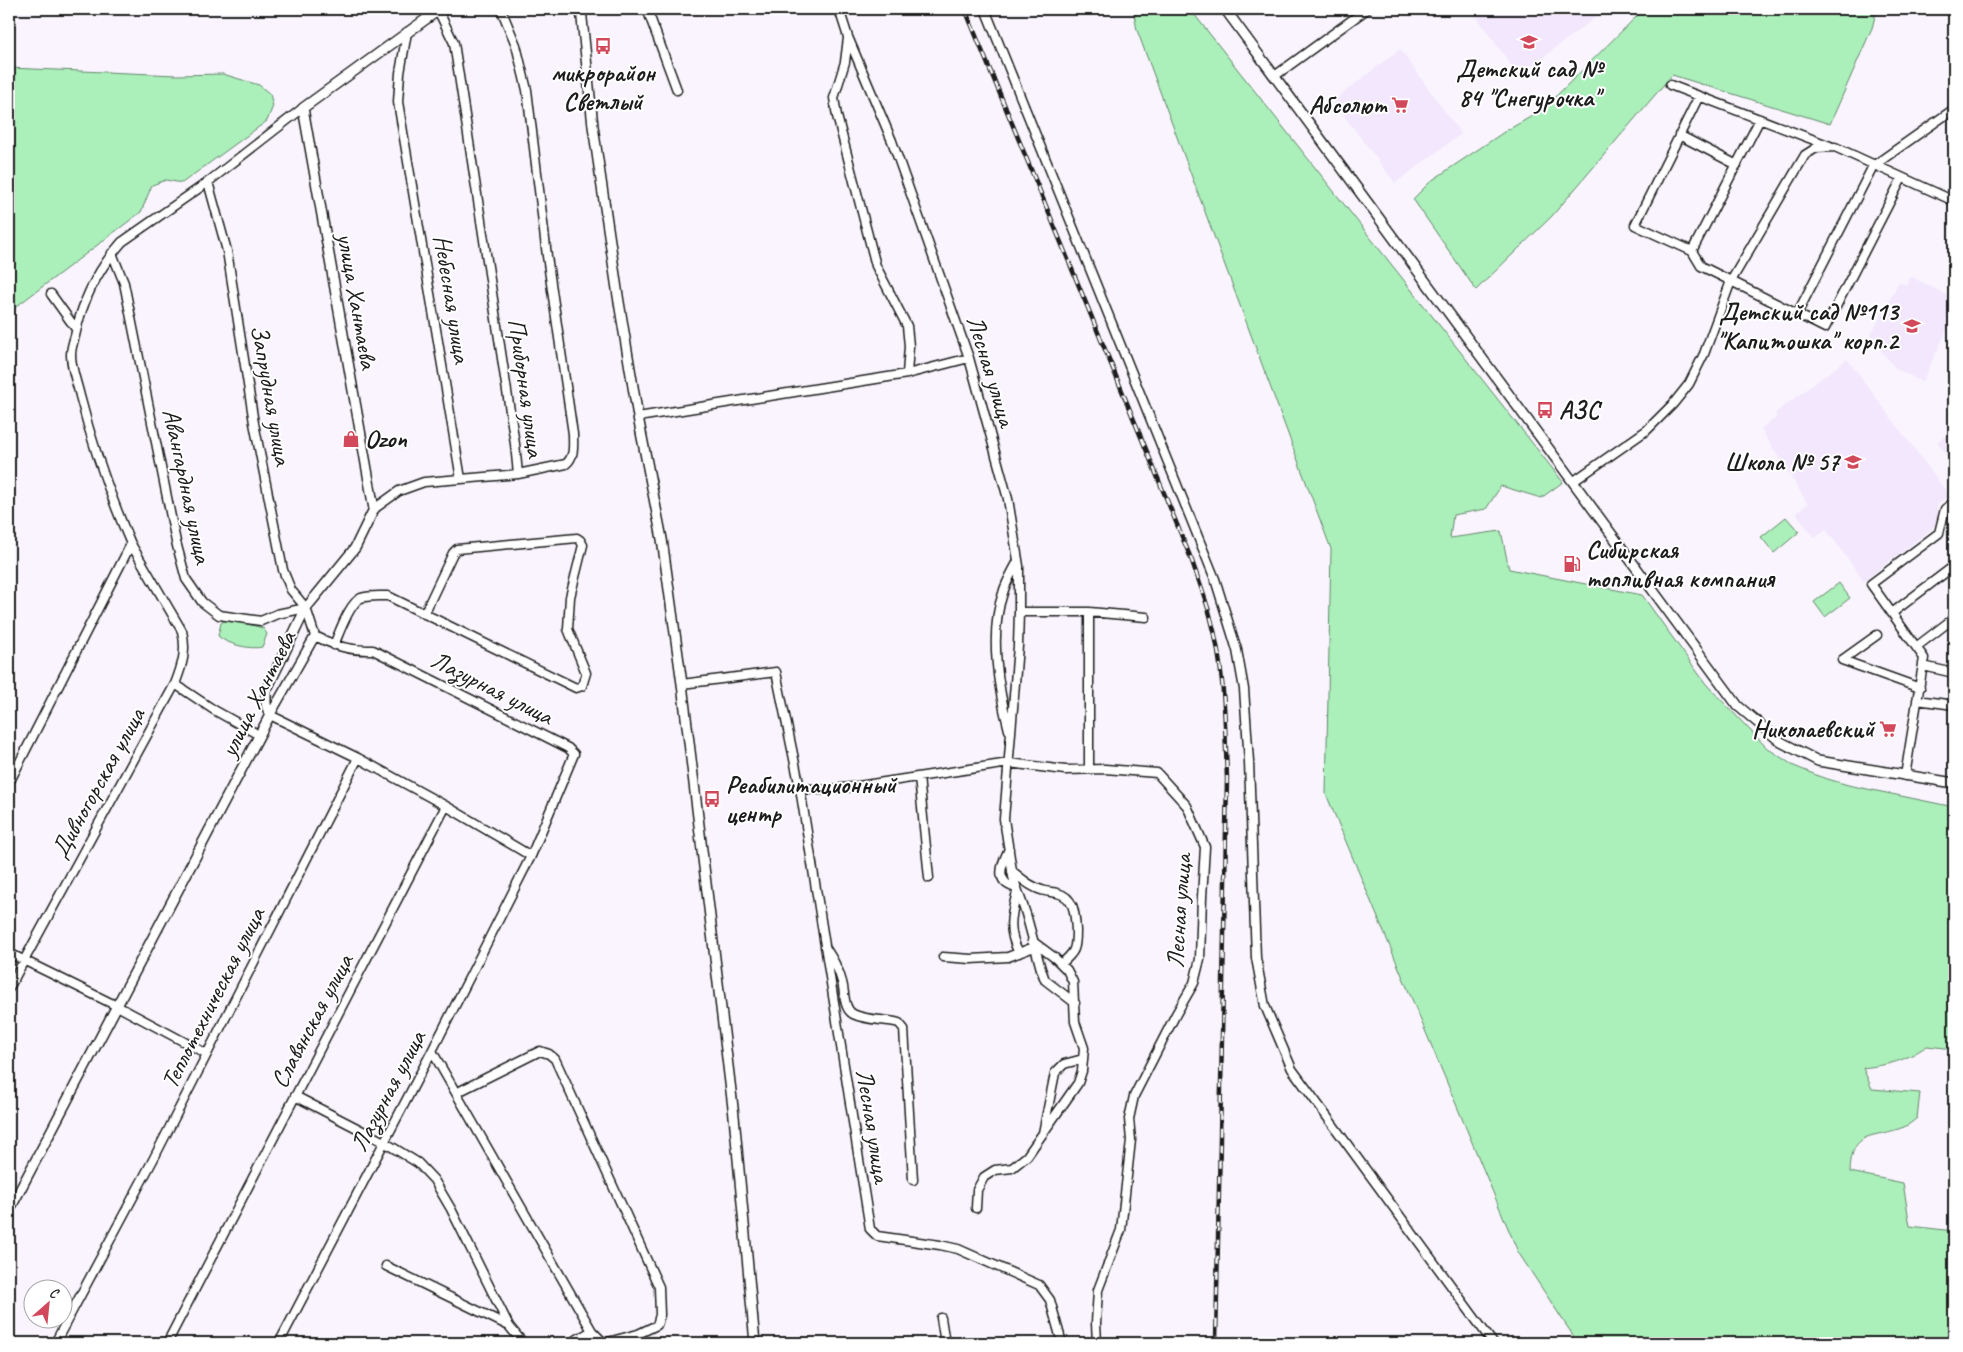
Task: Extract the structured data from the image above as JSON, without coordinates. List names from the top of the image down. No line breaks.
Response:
{"streets":{"street":["Небесная улица","улица Хантаева","Лесная улица","Приборная улица","Запрудная улица","Авангардная улица","Лазурная улица","Дивногорская улица","Теплотехническая улица","Славянская улица"]},"crossings":[["улица Хантаева","Запрудная улица"],["улица Хантаева","Авангардная улица"],["улица Хантаева","Лазурная улица"],["улица Хантаева","Дивногорская улица"],["Запрудная улица","Авангардная улица"],["Запрудная улица","Дивногорская улица"],["Авангардная улица","Дивногорская улица"]],"places":{"school or university":["Детский сад № 84 \"Снегурочка\"","Детский сад №113 \"Капитошка\" корп.2","Школа № 57"],"bus stop":["микрорайон Светлый","АЗС","Реабилитационный центр"],"supermarket":["Абсолют","Николаевский"],"shop":["Ozon"],"fuel station":["Сибирская топливная компания"]},"north":"top right"}
